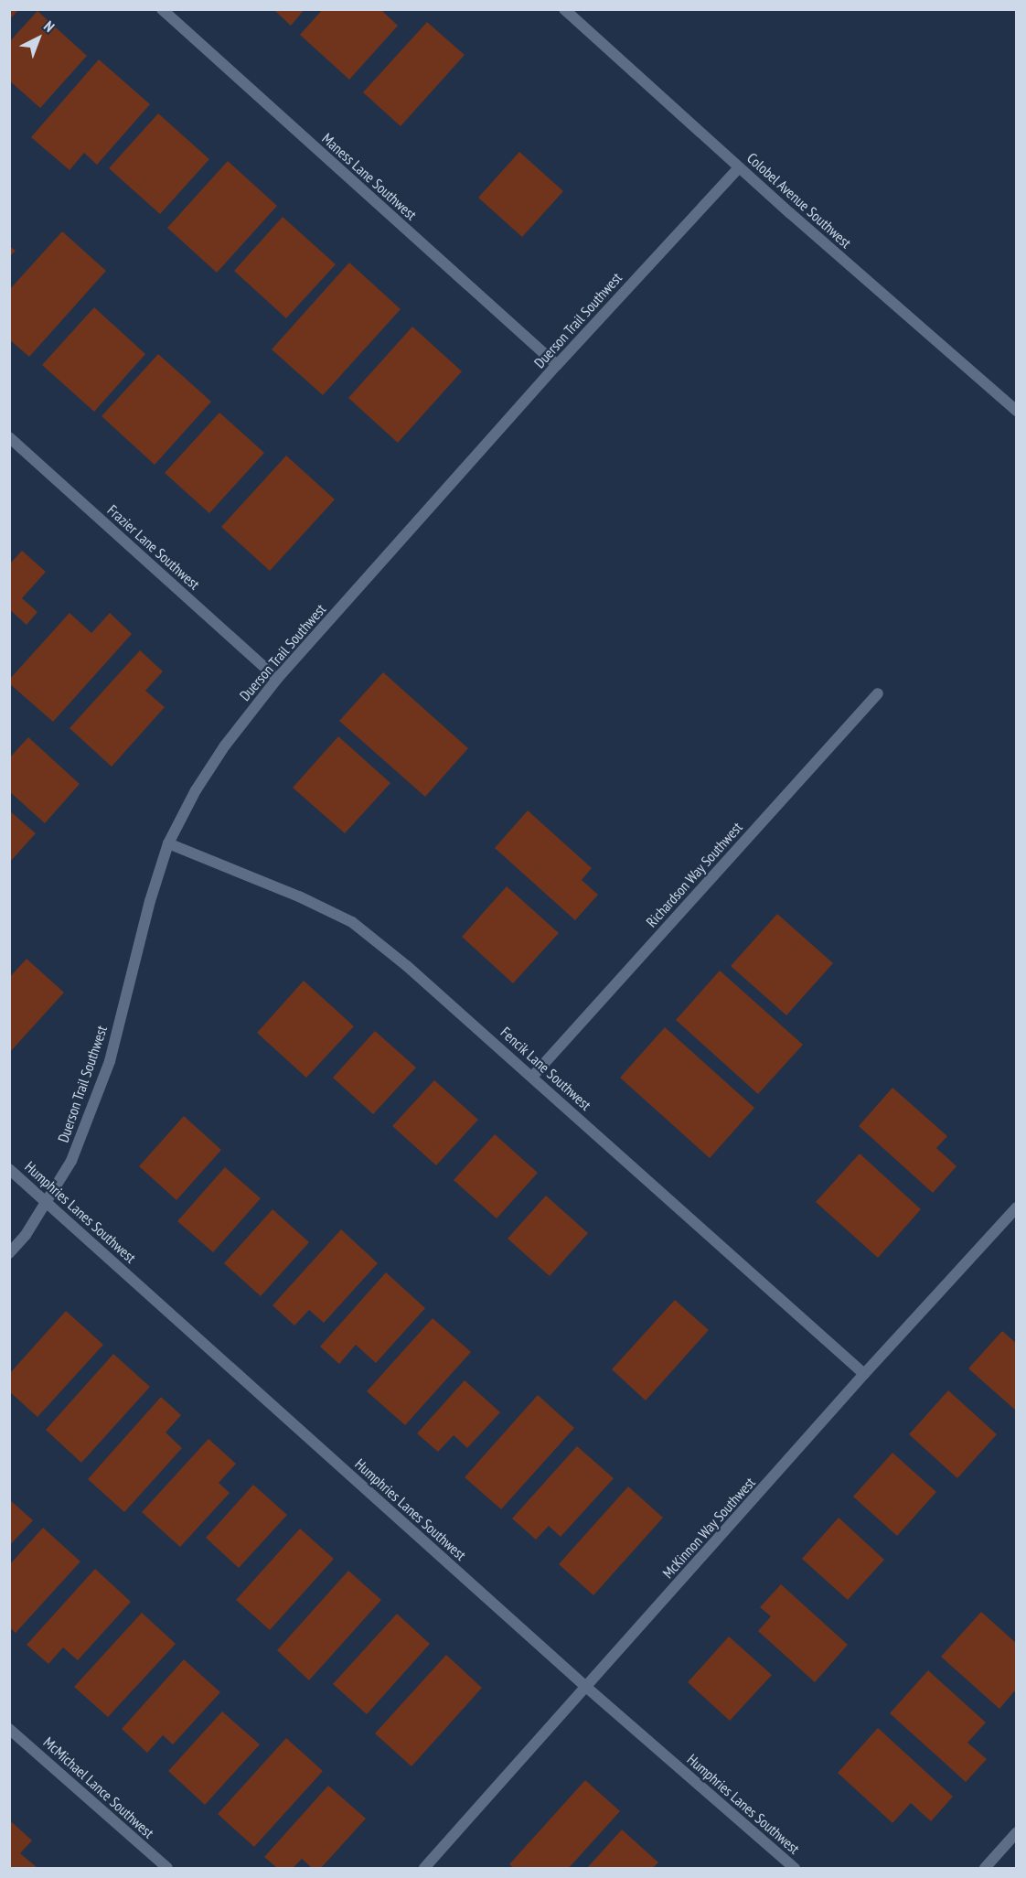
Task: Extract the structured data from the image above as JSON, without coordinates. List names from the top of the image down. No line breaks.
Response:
{"streets":{"street":["Maness Lane Southwest","Colobel Avenue Southwest","Duerson Trail Southwest","Frazier Lane Southwest","Richardson Way Southwest","Fencik Lane Southwest","Humphries Lanes Southwest","McKinnon Way Southwest","McMichael Lance Southwest"]},"crossings":[["Maness Lane Southwest","Duerson Trail Southwest"],["Colobel Avenue Southwest","Duerson Trail Southwest"],["Duerson Trail Southwest","Frazier Lane Southwest"],["Duerson Trail Southwest","Fencik Lane Southwest"],["Duerson Trail Southwest","Humphries Lanes Southwest"],["Richardson Way Southwest","Fencik Lane Southwest"],["Fencik Lane Southwest","McKinnon Way Southwest"],["Humphries Lanes Southwest","McKinnon Way Southwest"]],"north":"top right"}
